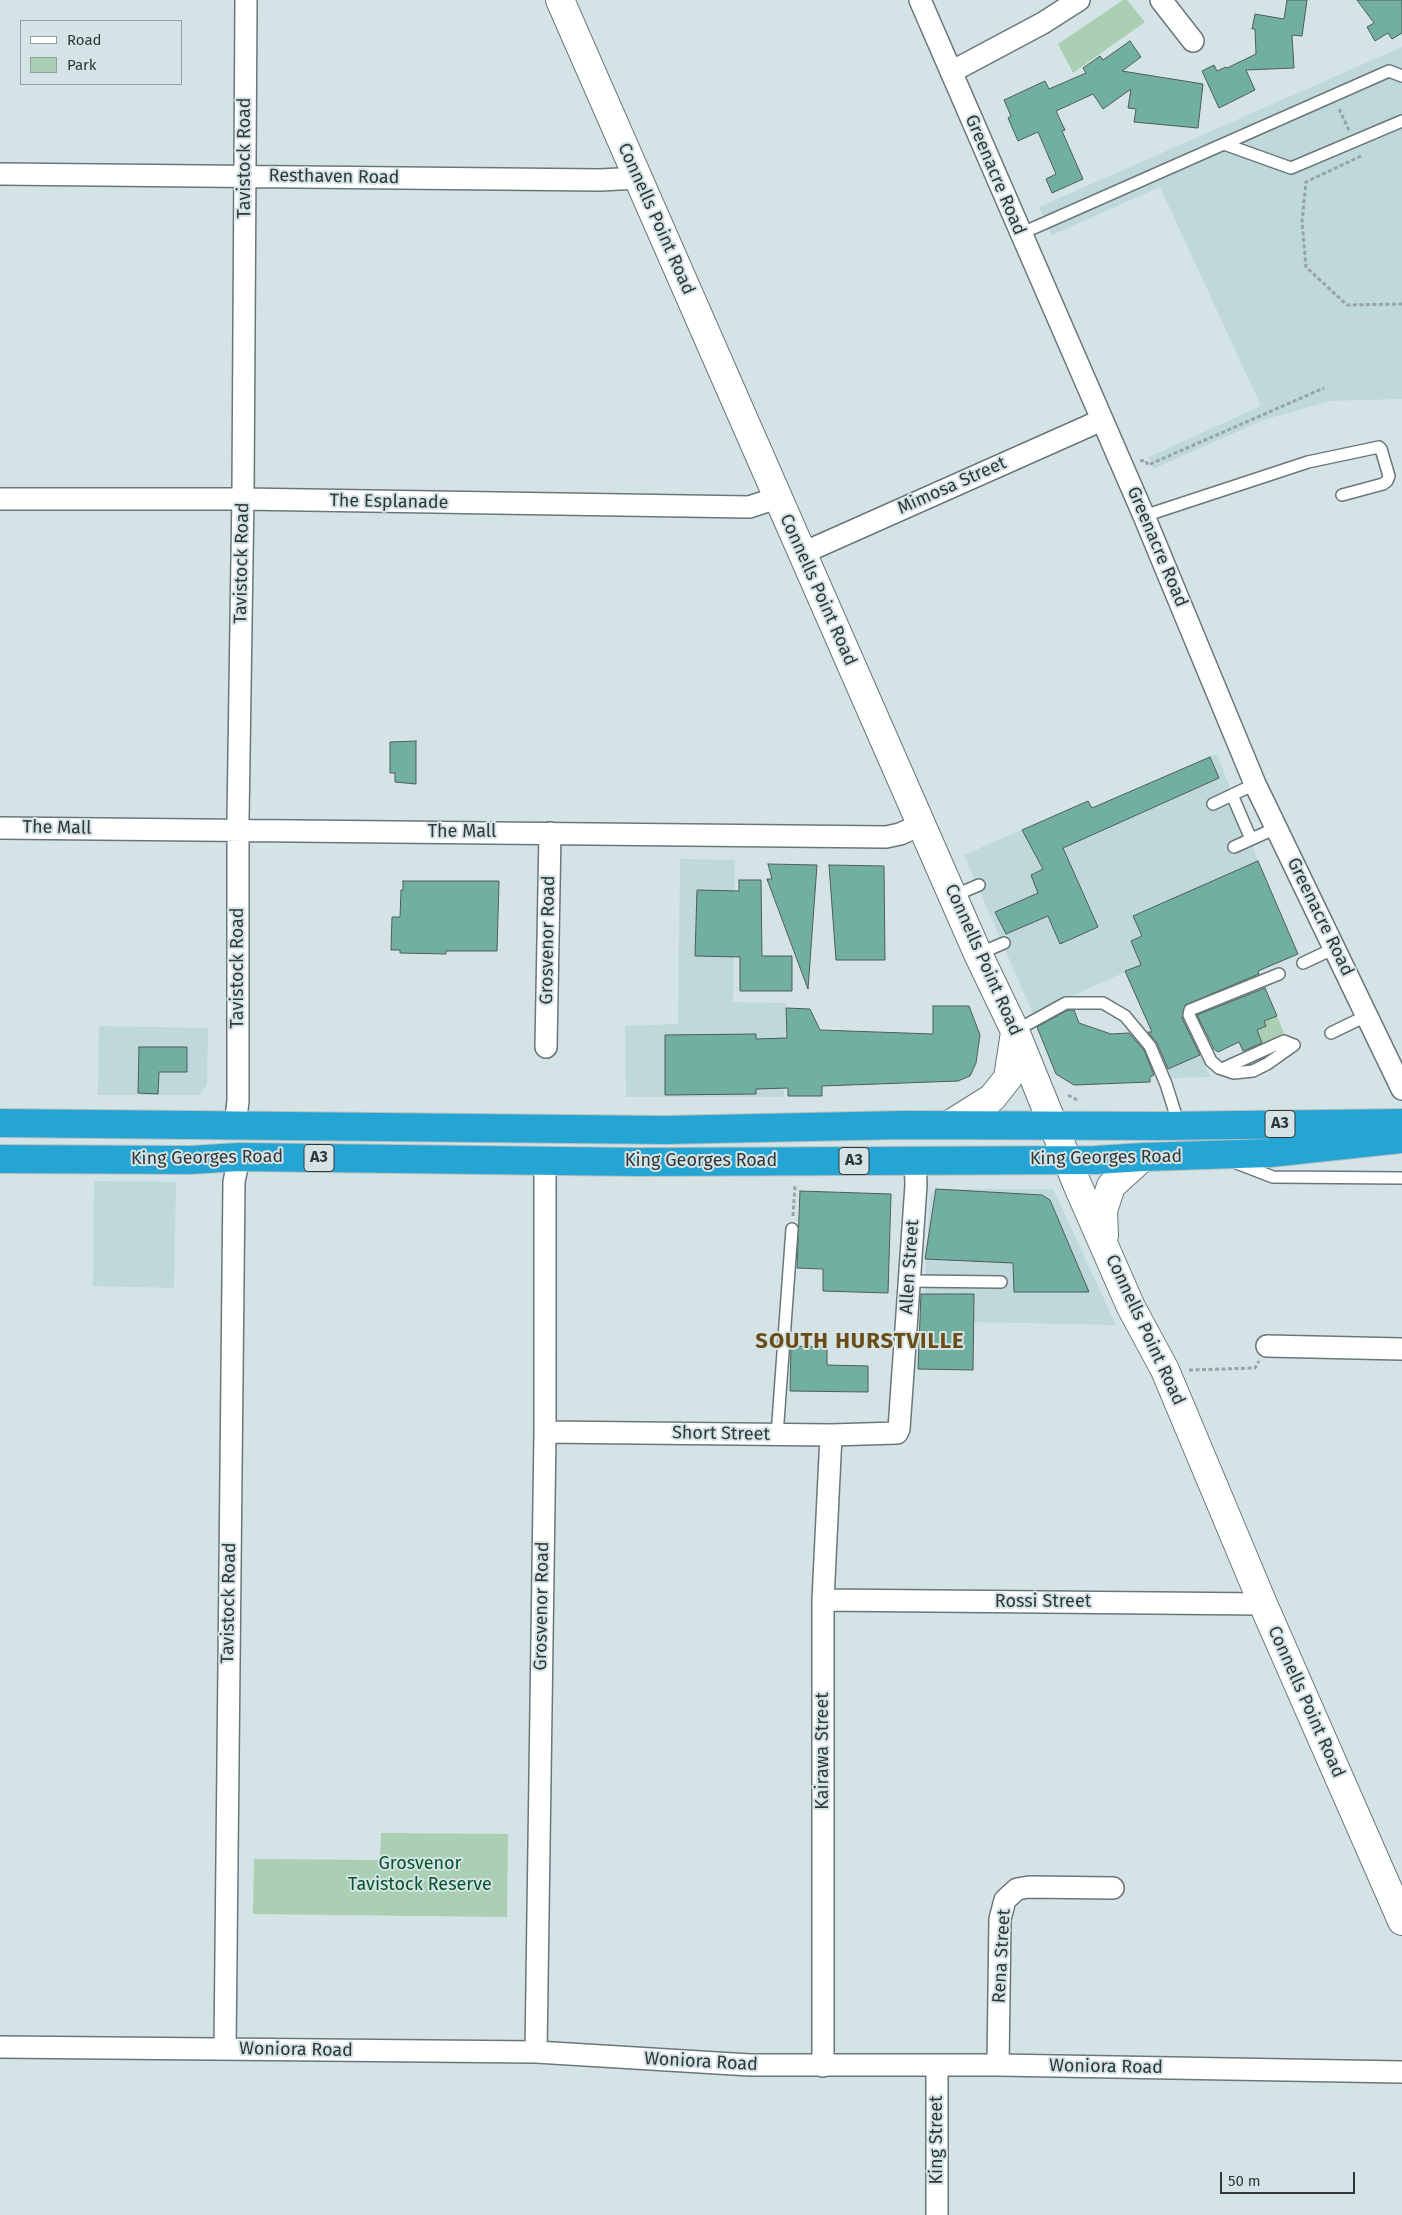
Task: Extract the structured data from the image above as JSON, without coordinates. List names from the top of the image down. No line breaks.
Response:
{"streets":{"highway":["A3","King Georges Road"],"street":["Tavistock Road","Greenacre Road","Resthaven Road","Connells Point Road","Mimosa Street","The Esplanade","The Mall","Grosvenor Road","Allen Street","Short Street","Rossi Street","Kairawa Street","Rena Street","Woniora Road","King Street"]},"crossings":[["Tavistock Road","Resthaven Road"],["Tavistock Road","The Esplanade"],["Tavistock Road","The Mall"],["Tavistock Road","King Georges Road"],["Tavistock Road","Woniora Road"],["Greenacre Road","Mimosa Street"],["Resthaven Road","Connells Point Road"],["Connells Point Road","Mimosa Street"],["Connells Point Road","The Esplanade"],["Connells Point Road","The Mall"],["Connells Point Road","King Georges Road"],["Connells Point Road","Rossi Street"],["The Mall","Grosvenor Road"],["Grosvenor Road","King Georges Road"],["Grosvenor Road","Short Street"],["Grosvenor Road","Woniora Road"],["King Georges Road","Allen Street"],["Allen Street","Short Street"],["Short Street","Kairawa Street"],["Rossi Street","Kairawa Street"],["Kairawa Street","Woniora Road"],["Rena Street","Woniora Road"],["Woniora Road","King Street"]],"districts":["SOUTH HURSTVILLE"],"parks":["Grosvenor Tavistock Reserve"],"legend":["Road","Park"],"scale_bar":"50 m"}
